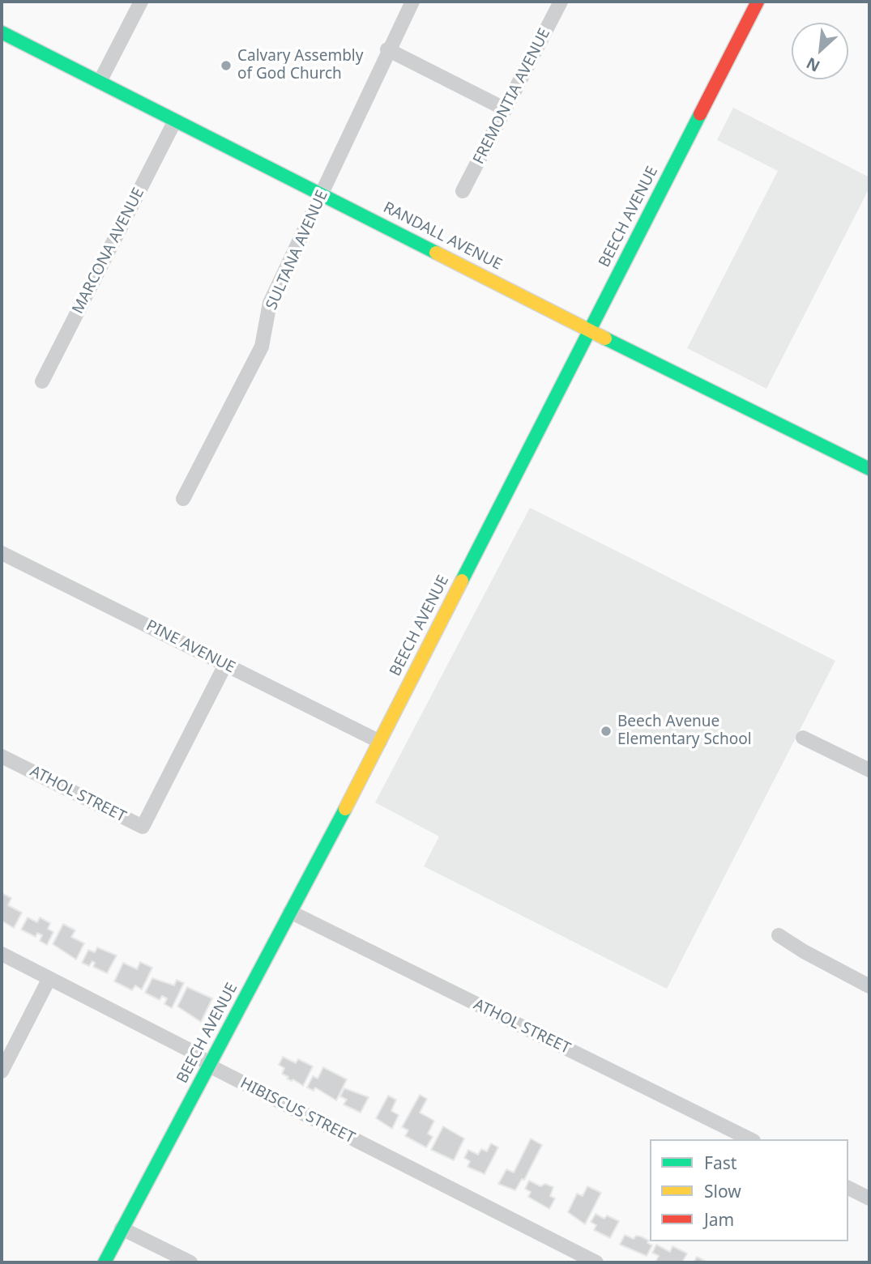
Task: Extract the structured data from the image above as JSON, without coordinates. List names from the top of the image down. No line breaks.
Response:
{"streets":{"main road":["BEECH AVENUE","RANDALL AVENUE"],"street":["FREMONTIA AVENUE","SULTANA AVENUE","MARCONA AVENUE","PINE AVENUE","ATHOL STREET","HIBISCUS STREET"]},"crossings":[["BEECH AVENUE","RANDALL AVENUE"],["BEECH AVENUE","PINE AVENUE"],["BEECH AVENUE","ATHOL STREET"],["BEECH AVENUE","HIBISCUS STREET"],["RANDALL AVENUE","SULTANA AVENUE"],["RANDALL AVENUE","MARCONA AVENUE"],["PINE AVENUE","ATHOL STREET"]],"places":["Calvary Assembly of God Church","Beech Avenue Elementary School"],"legend":["Fast","Slow","Jam"],"north":"bottom left"}
